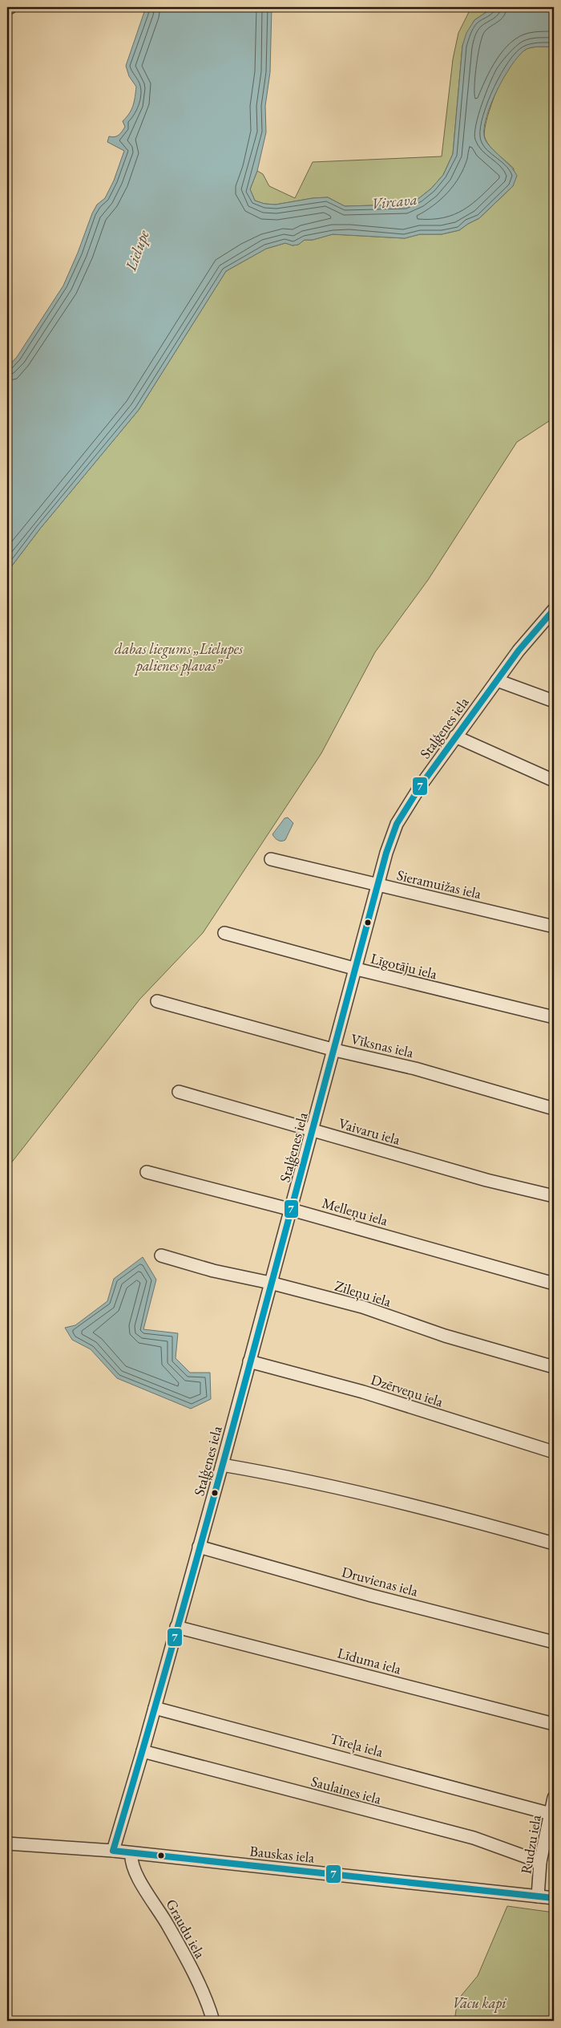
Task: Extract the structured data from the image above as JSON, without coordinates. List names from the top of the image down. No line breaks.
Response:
{"streets":{"street":["Staļģenes iela","Sieramuižas iela","Līgotāju iela","Vīksnas iela","Vaivaru iela","Melleņu iela","Zileņu iela","Dzērveņu iela","Druvienas iela","Līduma iela","Tīreļa iela","Saulaines iela","Rudzu iela","Bauskas iela","Graudu iela"]},"crossings":[["Staļģenes iela","Sieramuižas iela"],["Staļģenes iela","Līgotāju iela"],["Staļģenes iela","Vīksnas iela"],["Staļģenes iela","Vaivaru iela"],["Staļģenes iela","Melleņu iela"],["Staļģenes iela","Zileņu iela"],["Staļģenes iela","Dzērveņu iela"],["Staļģenes iela","Druvienas iela"],["Staļģenes iela","Līduma iela"],["Staļģenes iela","Tīreļa iela"],["Staļģenes iela","Saulaines iela"],["Staļģenes iela","Bauskas iela"],["Tīreļa iela","Rudzu iela"],["Saulaines iela","Rudzu iela"],["Rudzu iela","Bauskas iela"],["Bauskas iela","Graudu iela"]],"water":["Vircava","Lielupe"],"parks":["dabas liegums „Lielupes palienes pļavas”","Vācu kapi"],"lines":["transit line 7"]}
